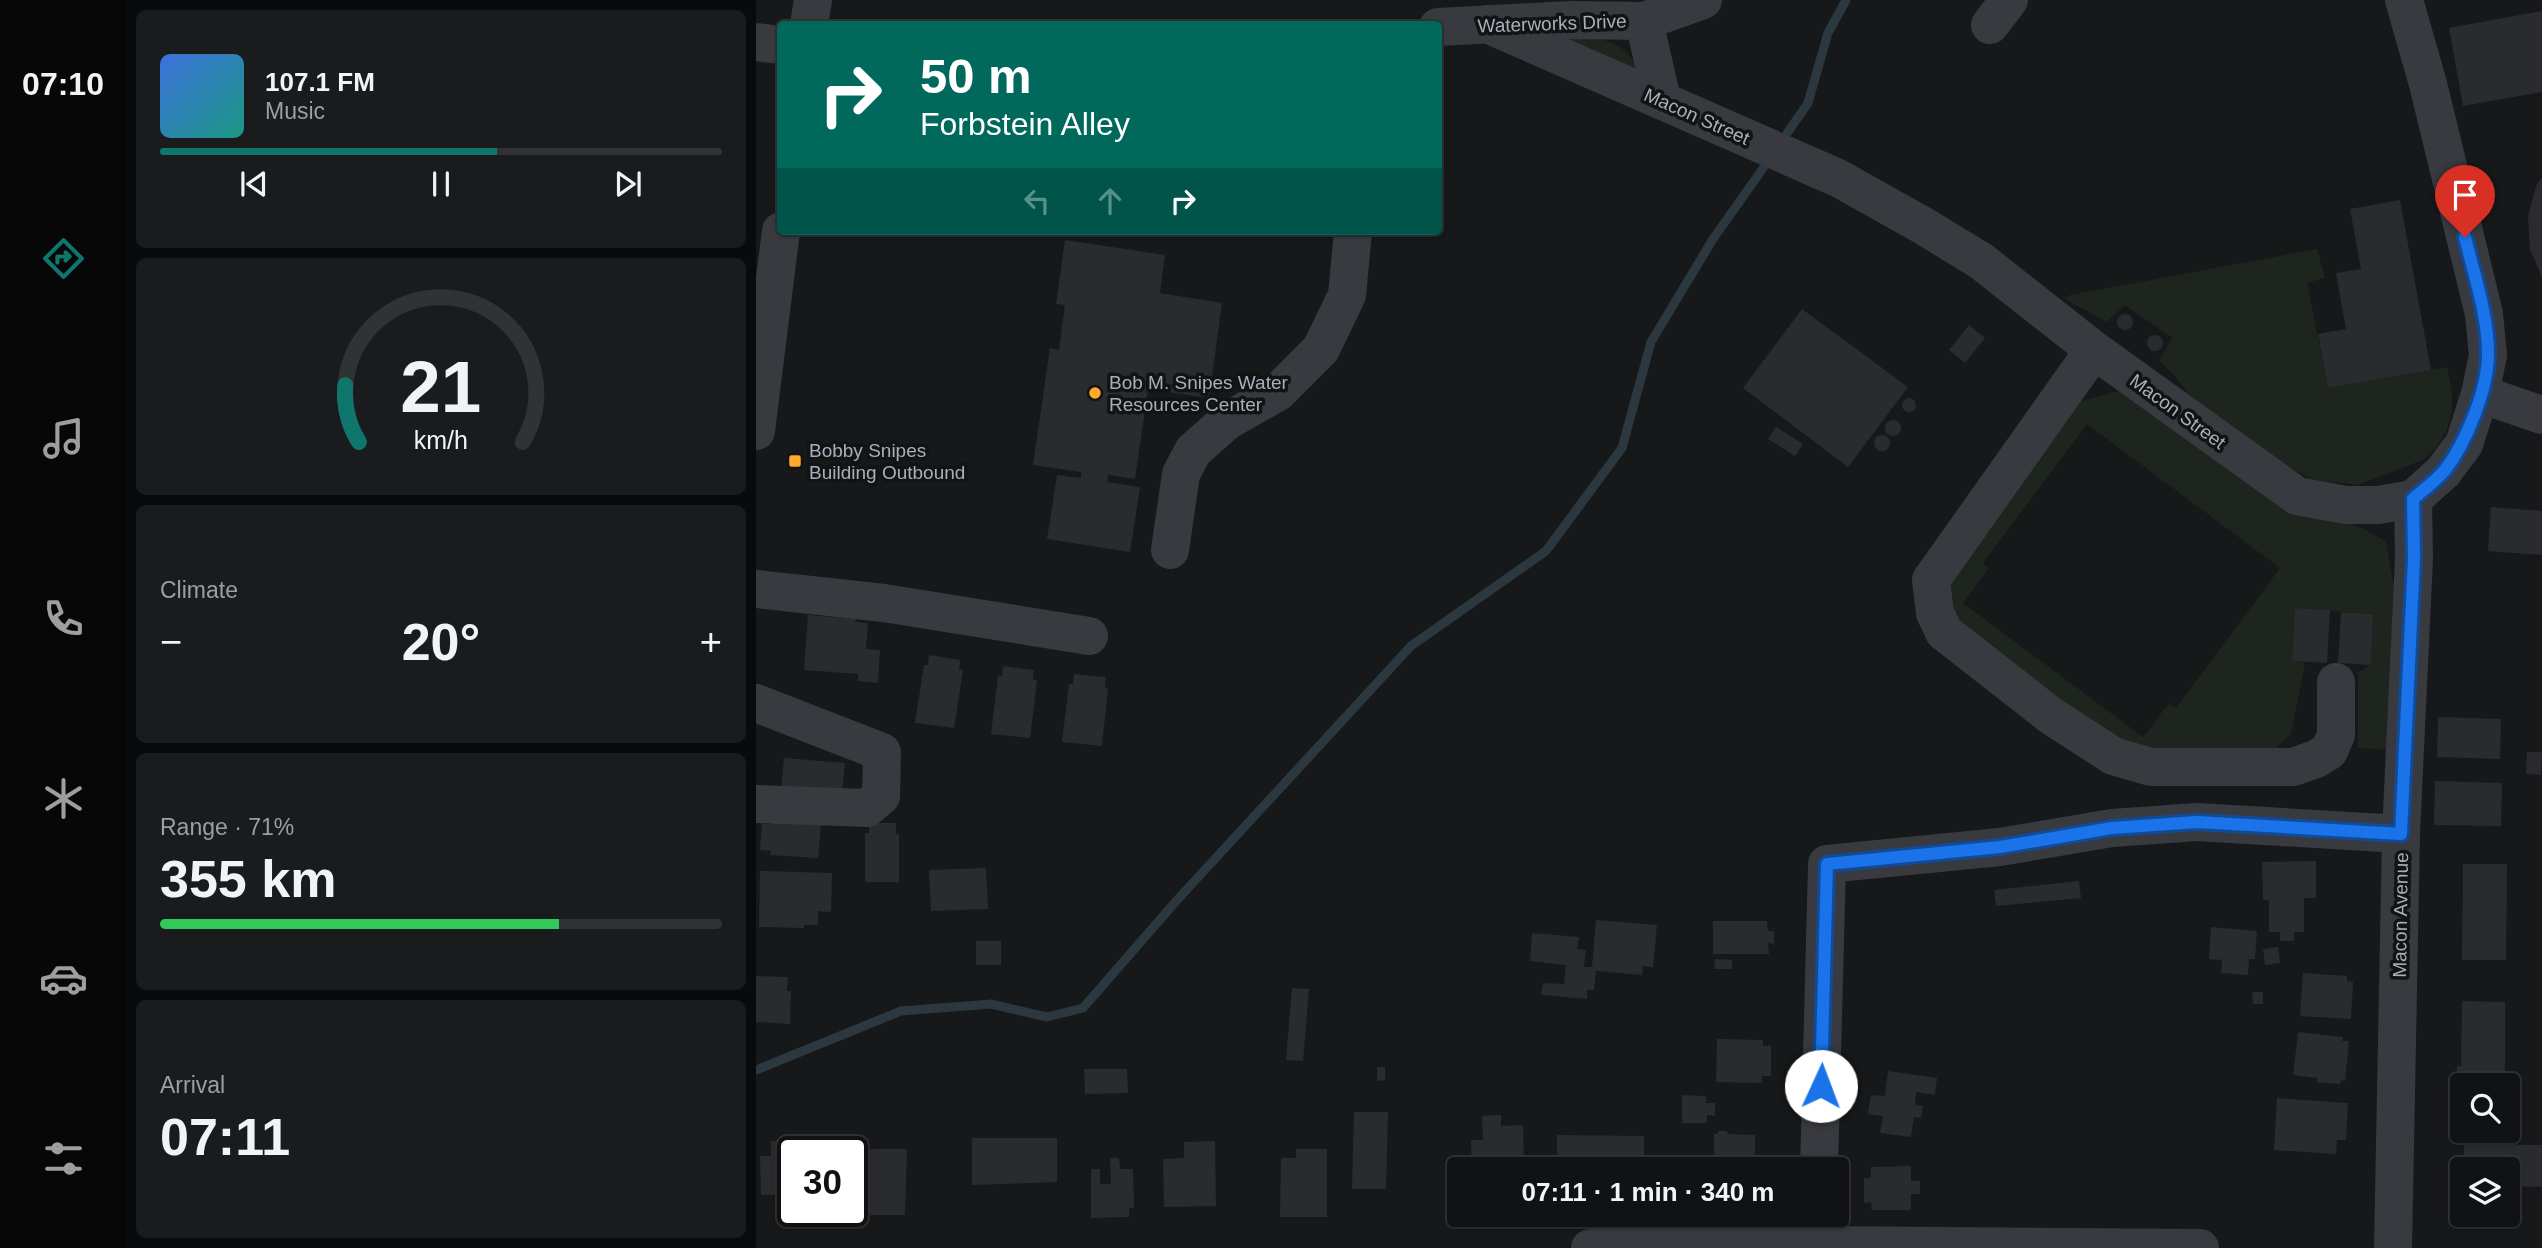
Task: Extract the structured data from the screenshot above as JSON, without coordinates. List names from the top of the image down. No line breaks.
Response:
{"streets":{"street":["Waterworks Drive","Macon Street","Macon Avenue"]},"crossings":[["Waterworks Drive","Macon Street"],["Macon Street","Macon Avenue"]],"places":{"other":["Bob M. Snipes Water Resources Center"],"transit":["Bobby Snipes Building Outbound"]},"page":{"tabs":"07:10","turn":["50 m","Forbstein Alley"],"song":["107.1 FM","Music"],"tile":["Climate",["Range · 71%","355 km"],["Arrival","07:11"]],"heat":["−","20°","+"],"limit":"30","trip":"07:11 · 1 min · 340 m","gauge":["21","km/h"]}}
